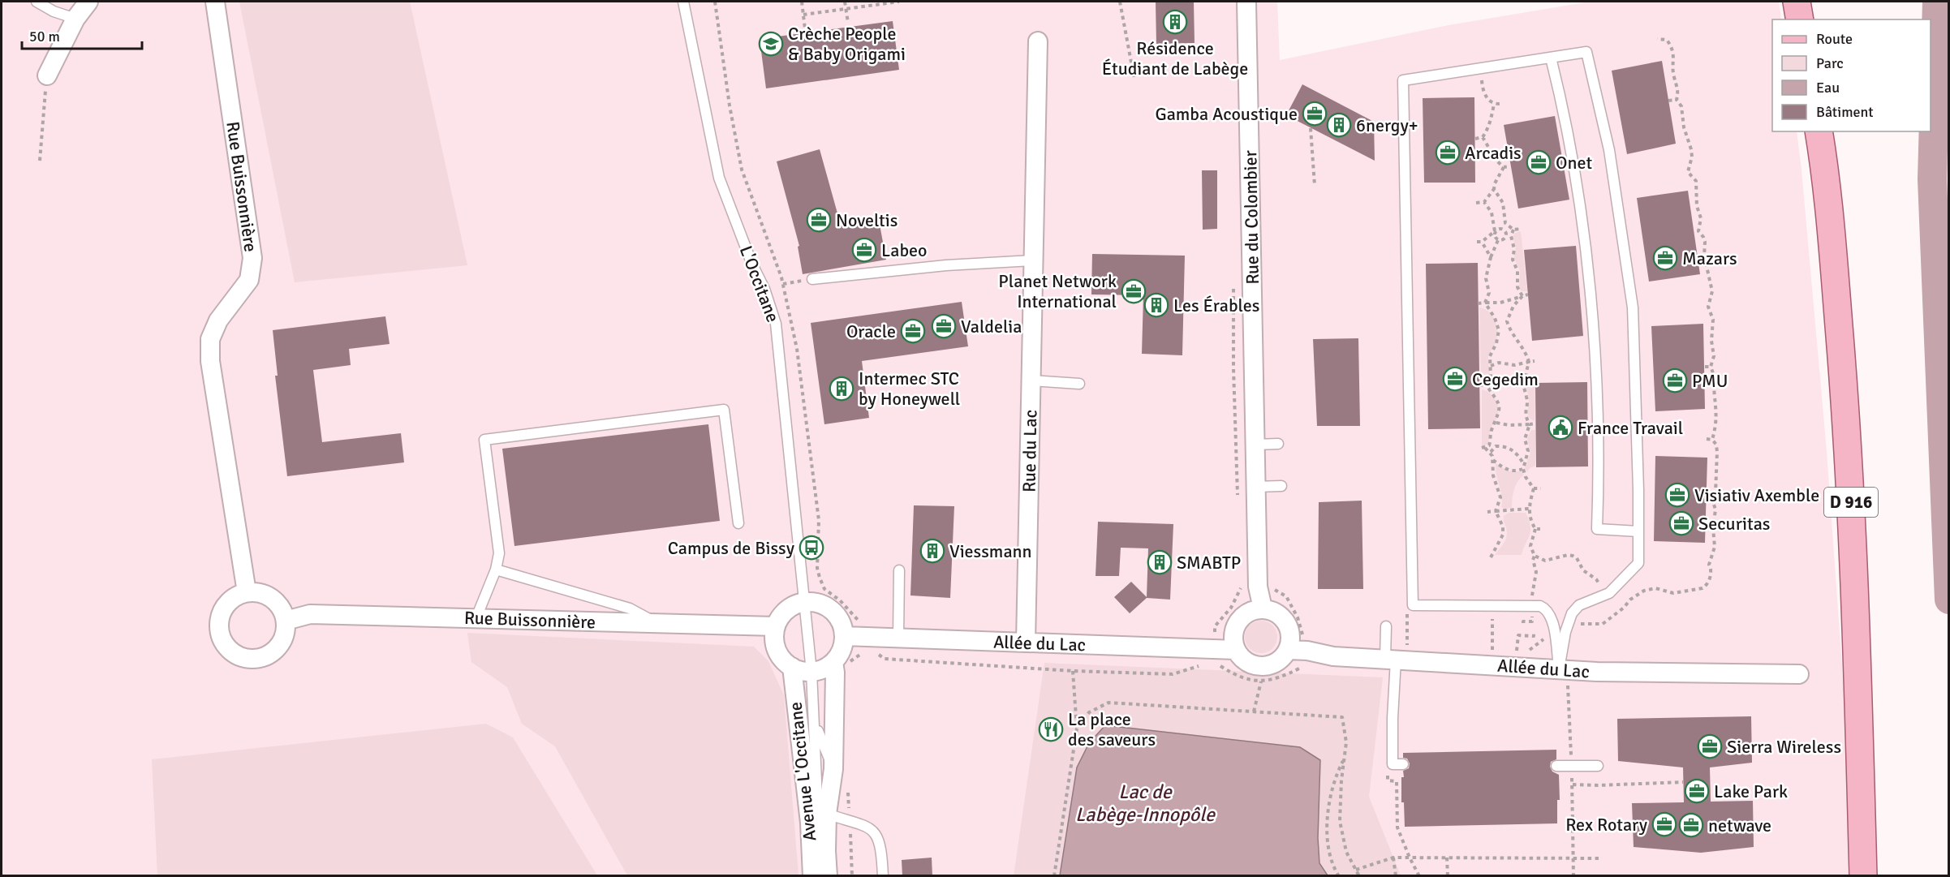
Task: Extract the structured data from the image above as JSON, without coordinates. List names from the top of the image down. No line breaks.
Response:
{"streets":{"main road":["D 916"],"street":["Rue Buissonnière","Rue du Colombier","Rue du Lac","Allée du Lac","Avenue L'Occitane"],"lane":["L'Occitane"]},"crossings":[["Rue du Colombier","Allée du Lac"],["L'Occitane","Avenue L'Occitane"],["Rue du Lac","Allée du Lac"]],"water":["Lac de Labège-Innopôle"],"places":{"building":["Résidence Étudiant de Labège","6nergy+","Les Érables","Intermec STC by Honeywell","Viessmann","SMABTP"],"school or university":["Crèche People & Baby Origami"],"office":["Gamba Acoustique","Arcadis","Onet","Noveltis","Labeo","Mazars","Planet Network International","Valdelia","Oracle","Cegedim","PMU","Visiativ Axemble","Securitas","Sierra Wireless","Lake Park","Rex Rotary","netwave"],"public building":["France Travail"],"bus stop":["Campus de Bissy"],"restaurant":["La place des saveurs"]},"legend":["Route","Parc","Eau","Bâtiment"],"scale_bar":"50 m"}
